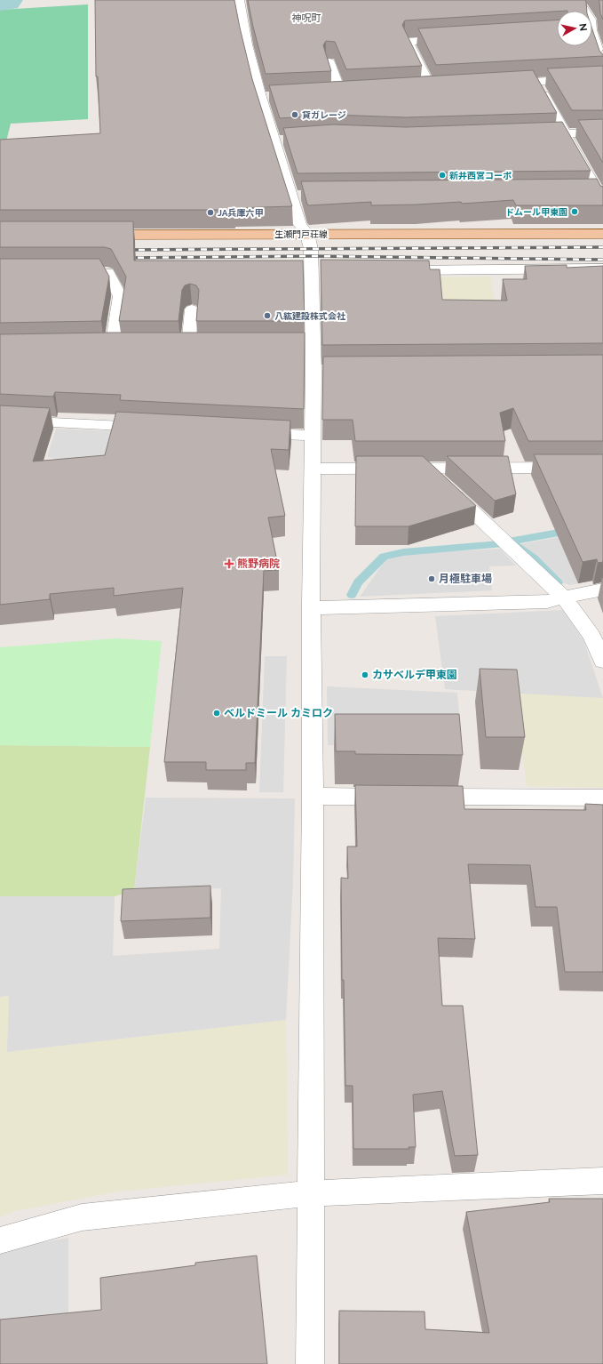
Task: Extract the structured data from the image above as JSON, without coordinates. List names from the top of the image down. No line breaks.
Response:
{"streets":{"main road":["生瀬門戸荘線"]},"districts":["神呪町"],"places":{"other":["貸ガレージ","新井西宮コーポ","ドムール甲東園","JA兵庫六甲","八紘建設株式会社","月極駐車場","カサベルデ甲東園","ベルドミール カミロク"],"health":["熊野病院"]},"north":"right"}
